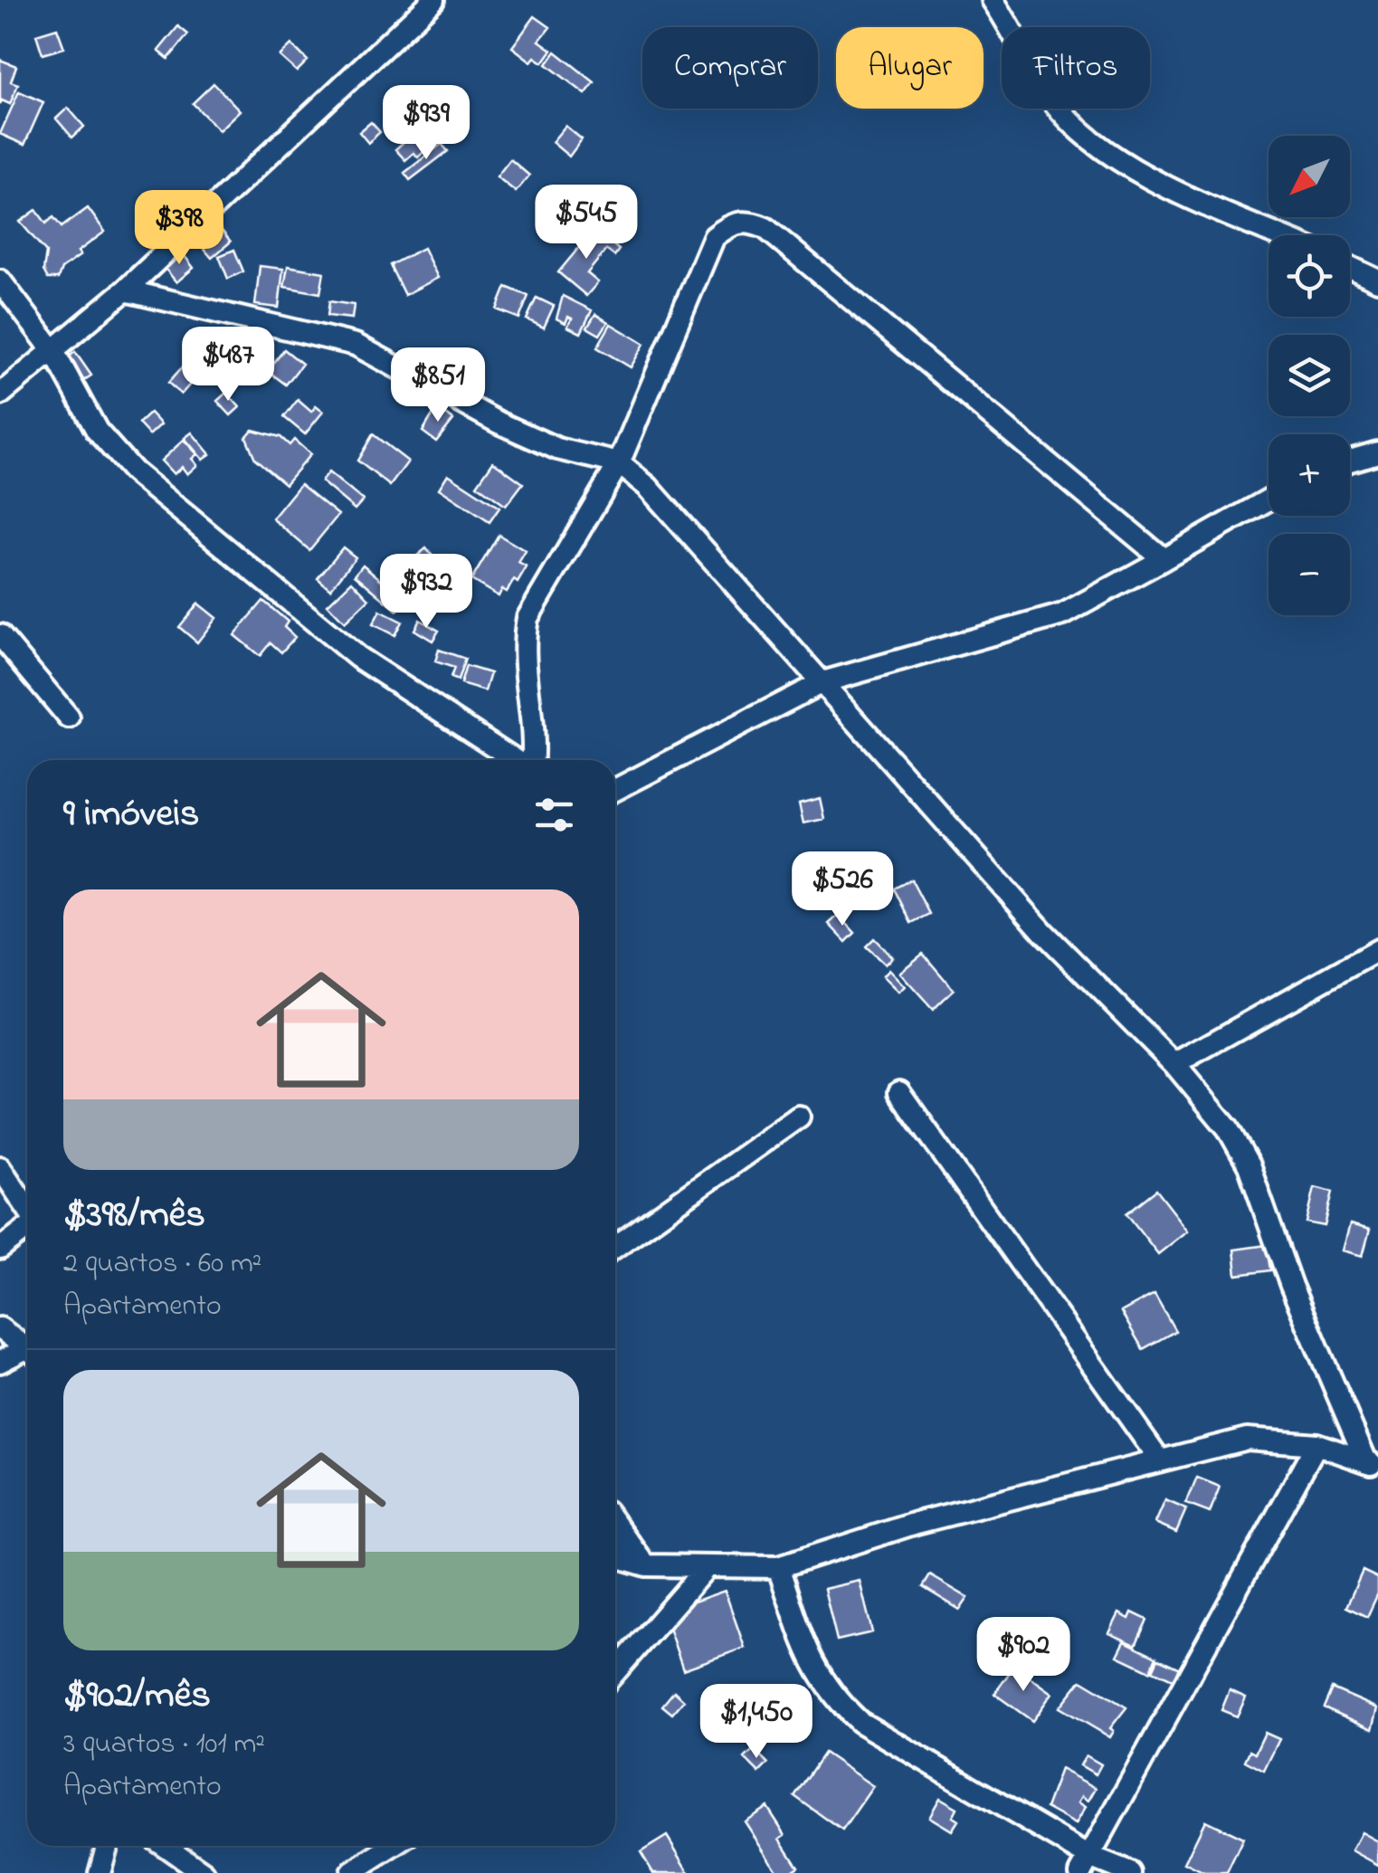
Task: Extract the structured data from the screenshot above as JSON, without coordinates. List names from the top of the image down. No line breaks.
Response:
{"north":"bottom left","page":{"chip":["Comprar","Alugar","Filtros"],"price":["$939","$545","$398","$487","$851","$932","$526","$902","$1,450"],"map_buttons":["+","−"],"heading":"9 imóveis","list":[{"name":"$398/mês","note":"2 quartos · 60 m² · Apartamento"},{"name":"$902/mês","note":"3 quartos · 101 m² · Apartamento"}]}}
